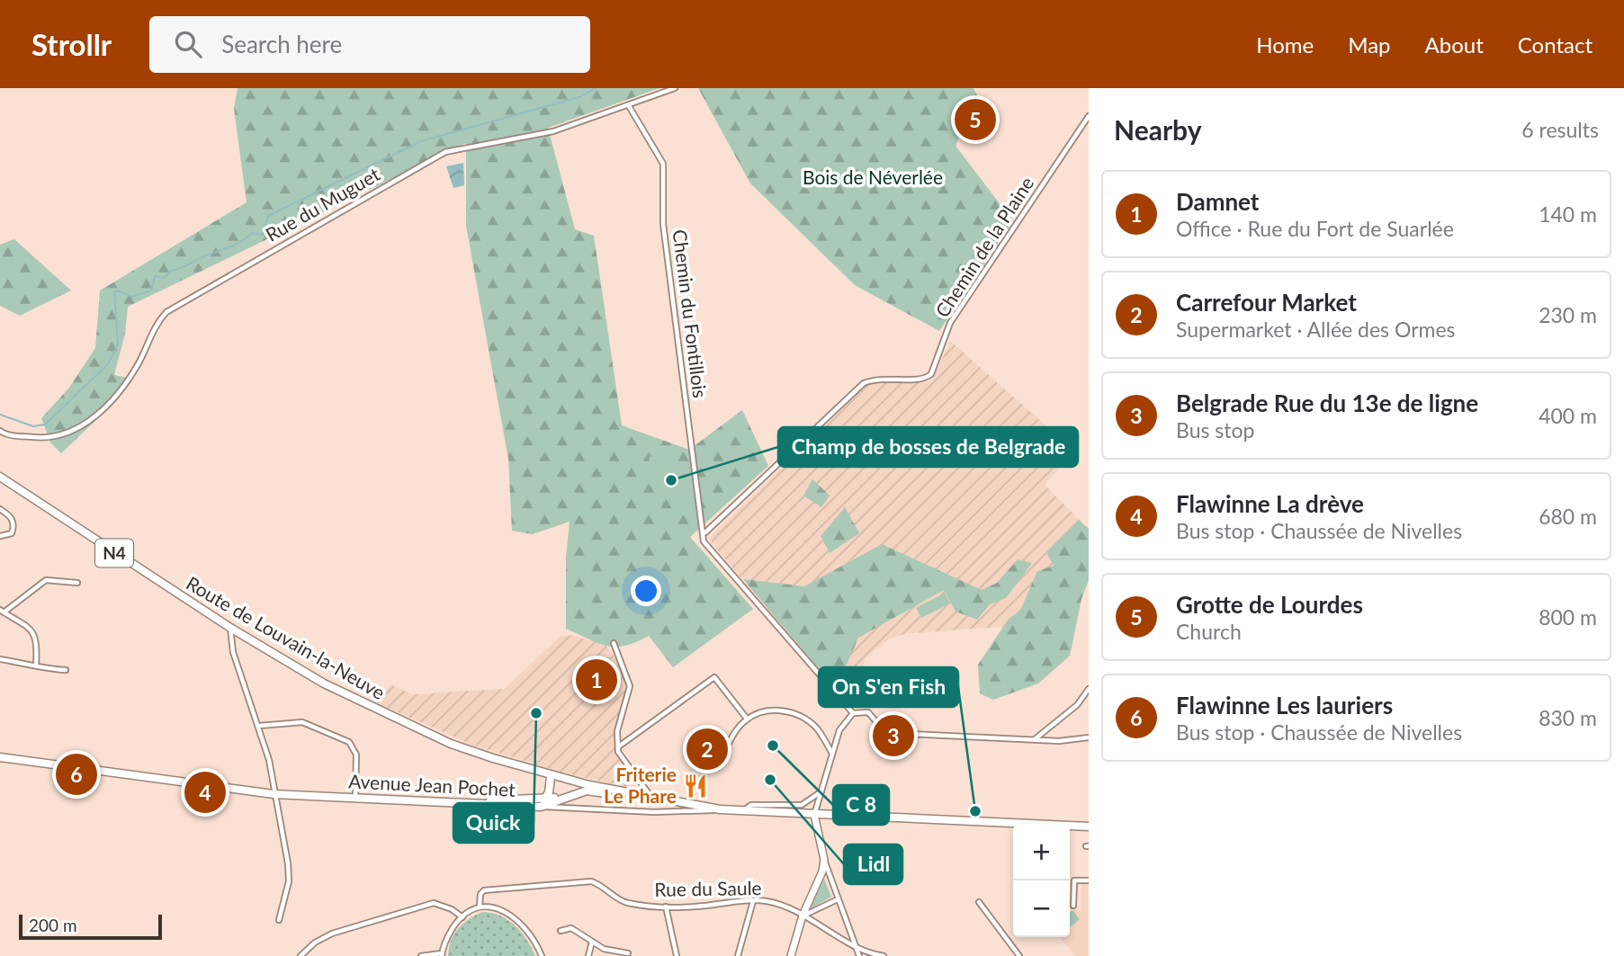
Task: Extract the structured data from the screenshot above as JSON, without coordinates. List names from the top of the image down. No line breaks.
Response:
{"streets":{"main road":["N4","Route de Louvain-la-Neuve","Avenue Jean Pochet"],"street":["Rue du Muguet","Chemin de la Plaine","Chemin du Fontillois","Rue du Saule"]},"crossings":[["Rue du Muguet","Chemin du Fontillois"],["Chemin de la Plaine","Chemin du Fontillois"],["N4","Route de Louvain-la-Neuve"],["N4","Avenue Jean Pochet"]],"parks":["Bois de Néverlée"],"places":{"other":["Champ de bosses de Belgrade","Quick","C 8","Lidl","On S'en Fish"],"restaurant":["Friterie Le Phare"]},"scale_bar":"200 m","page":{"header":"Strollr","search":"Search here","nav":["Home","Map","About","Contact"],"heading":["Nearby","6 results"],"pins":["5","1","3","2","6","4"],"list":[{"mark":"1","name":"Damnet","note":"Office · Rue du Fort de Suarlée","value":"140 m"},{"mark":"2","name":"Carrefour Market","note":"Supermarket · Allée des Ormes","value":"230 m"},{"mark":"3","name":"Belgrade Rue du 13e de ligne","note":"Bus stop","value":"400 m"},{"mark":"4","name":"Flawinne La drève","note":"Bus stop · Chaussée de Nivelles","value":"680 m"},{"mark":"5","name":"Grotte de Lourdes","note":"Church","value":"800 m"},{"mark":"6","name":"Flawinne Les lauriers","note":"Bus stop · Chaussée de Nivelles","value":"830 m"}],"map_buttons":["+","−"],"scale":"200 m"}}
